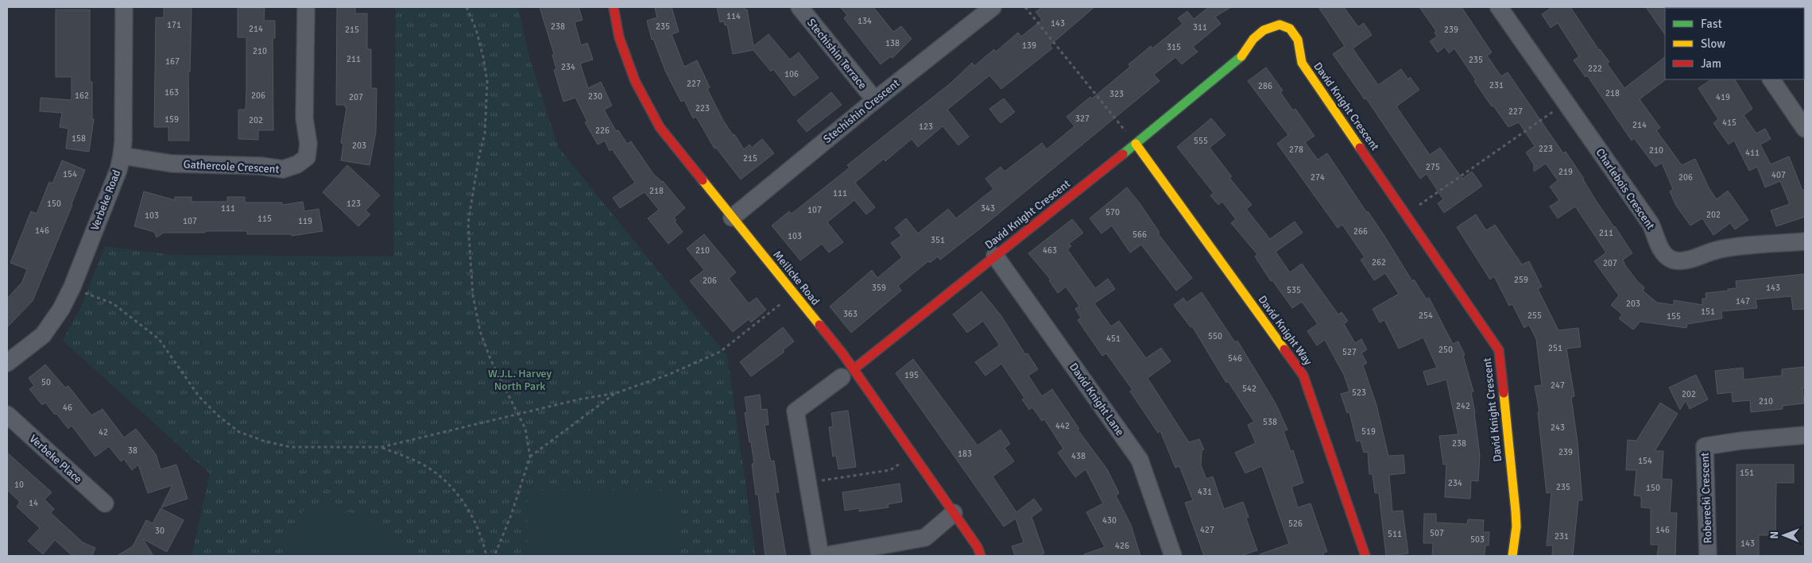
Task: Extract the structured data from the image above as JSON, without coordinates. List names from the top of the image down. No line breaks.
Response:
{"streets":{"street":["Stechishin Terrace","David Knight Crescent","Stechishin Crescent","Gathercole Crescent","Charlebois Crescent","Verbeke Road","Meilicke Road","David Knight Way","David Knight Lane","Verbeke Place","Roberecki Crescent"]},"crossings":[["Stechishin Terrace","Stechishin Crescent"],["David Knight Crescent","Meilicke Road"],["David Knight Crescent","David Knight Way"],["David Knight Crescent","David Knight Lane"],["Stechishin Crescent","Meilicke Road"],["Gathercole Crescent","Verbeke Road"]],"parks":["W.J.L. Harvey North Park"],"house_numbers":["114","134","143","171","238","235","311","214","215","239","138","139","315","210","211","235","167","234","222","106","227","231","286","163","218","323","162","206","230","207","419","223","227","327","159","202","415","214","123","226","158","555","203","223","278","210","411","215","275","219","154","407","274","206","218","111","150","123","111","343","107","570","202","103","115","107","119","146","266","211","566","103","351","210","463","262","207","259","206","359","143","535","147","203","151","363","254","255","155","550","451","251","250","527","546","195","50","247","542","523","202","210","242","46","538","442","243","519","42","238","38","239","183","438","154","151","234","10","235","150","431","14","430","526","427","146","30","507","511","231","503","143","426"],"legend":["Fast","Slow","Jam"],"north":"left"}
